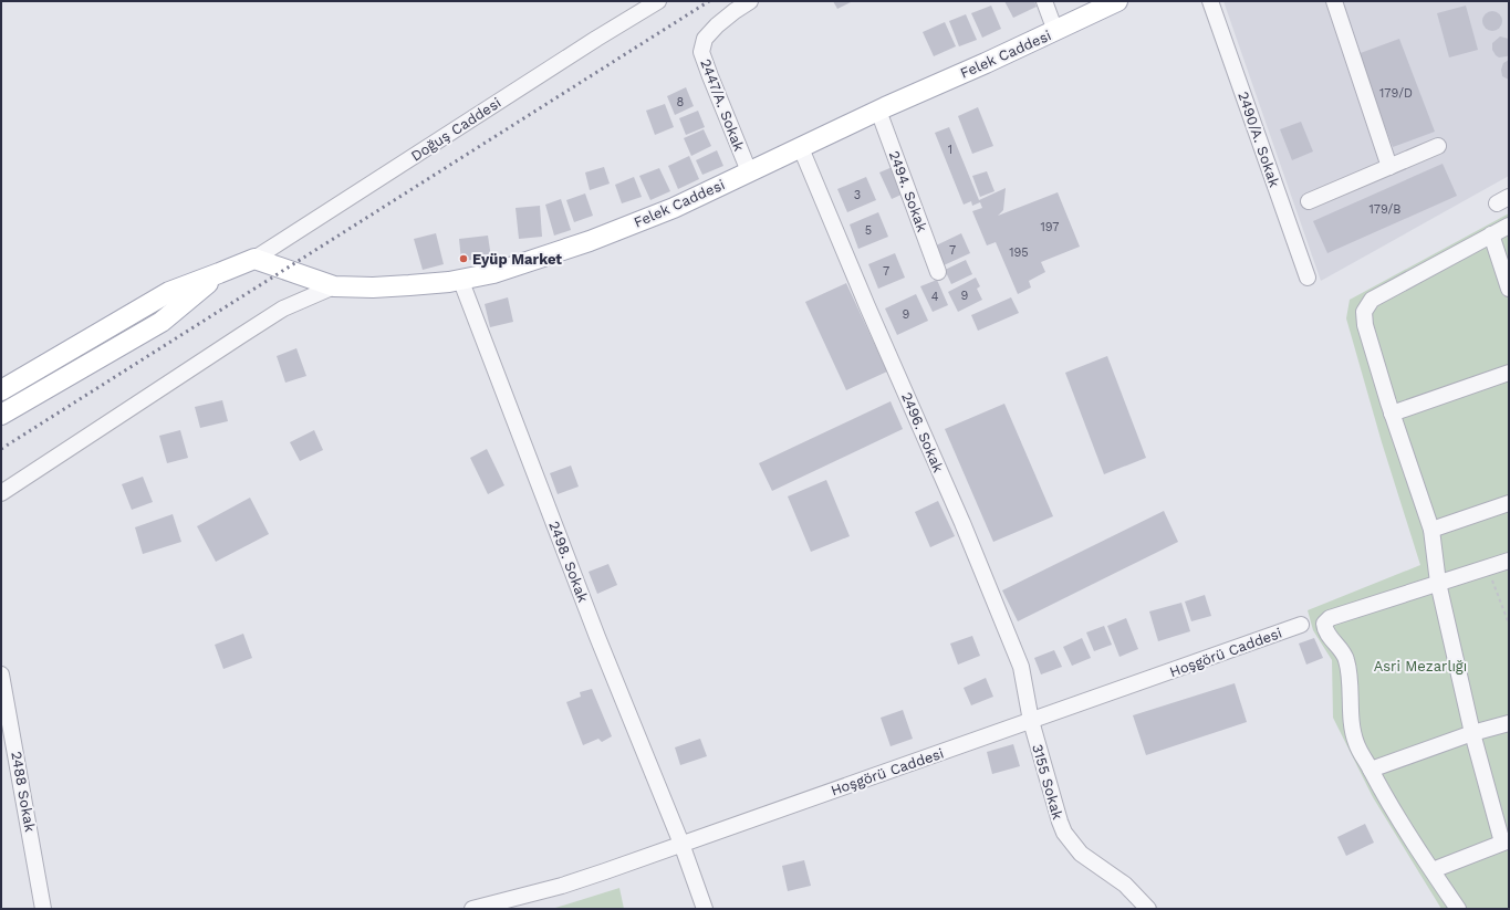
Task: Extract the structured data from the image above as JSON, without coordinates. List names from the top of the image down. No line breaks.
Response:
{"streets":{"main road":["Felek Caddesi"],"street":["2447/A. Sokak","Doğuş Caddesi","2490/A. Sokak","2494. Sokak","2496. Sokak","2498. Sokak","Hoşgörü Caddesi","3155 Sokak","2488 Sokak"]},"crossings":[["Felek Caddesi","2447/A. Sokak"],["Felek Caddesi","Doğuş Caddesi"],["Felek Caddesi","2494. Sokak"],["Felek Caddesi","2496. Sokak"],["Felek Caddesi","2498. Sokak"],["2496. Sokak","Hoşgörü Caddesi"],["2496. Sokak","3155 Sokak"],["2498. Sokak","Hoşgörü Caddesi"],["Hoşgörü Caddesi","3155 Sokak"]],"parks":["Asri Mezarlığı"],"places":["Eyüp Market"],"house_numbers":["179/D","8","1","3","179/B","197","5","7","195","7","9","4","9"]}
